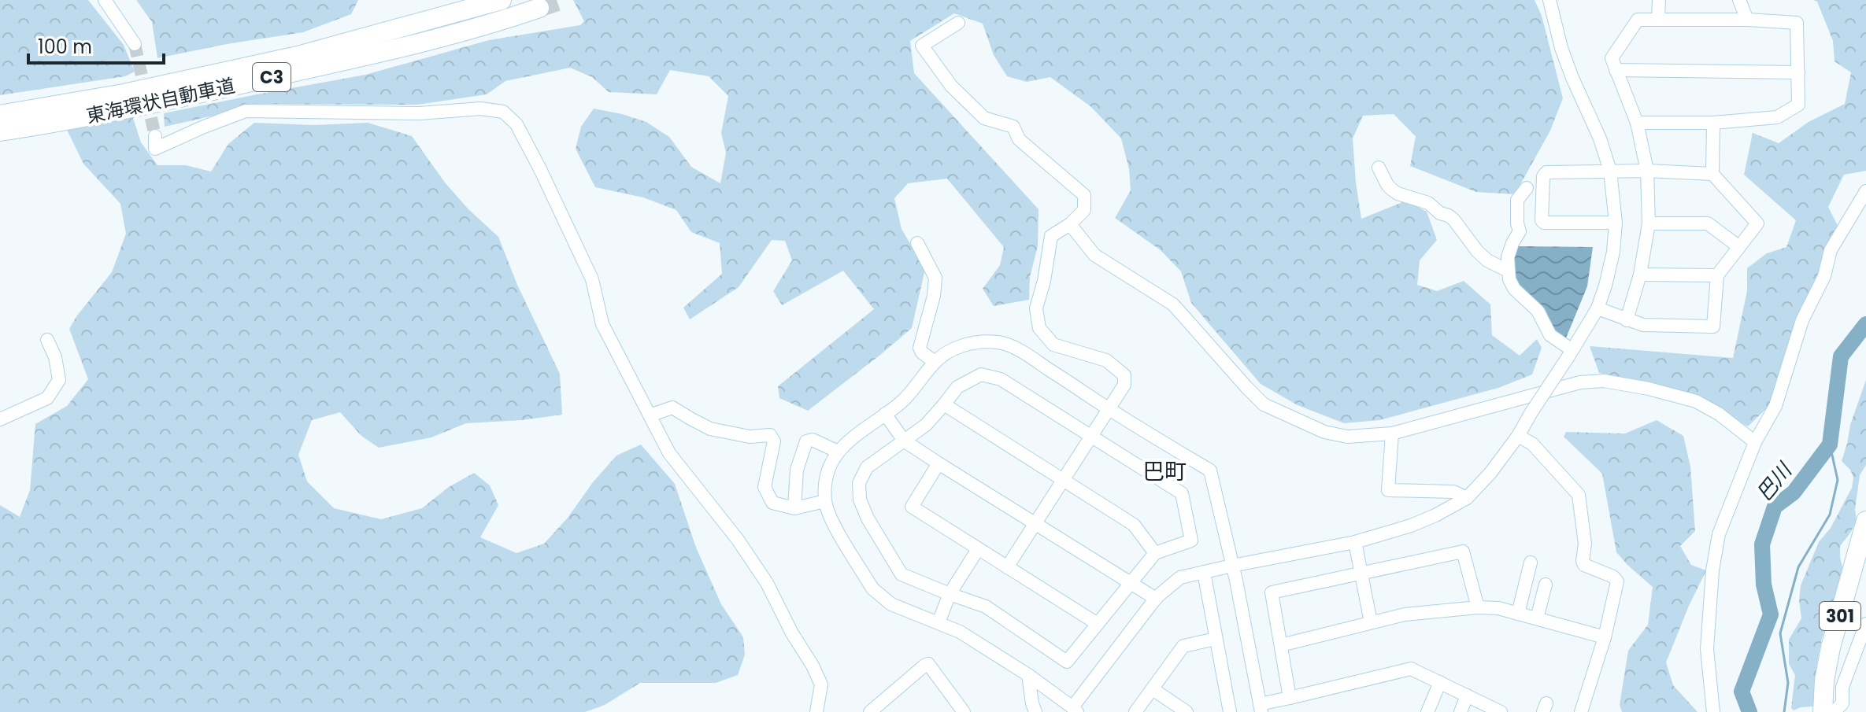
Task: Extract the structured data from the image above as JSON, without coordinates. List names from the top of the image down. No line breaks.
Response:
{"streets":{"highway":["C3","東海環状自動車道","301"]},"districts":["巴町"],"water":["巴川"],"scale_bar":"100 m"}
